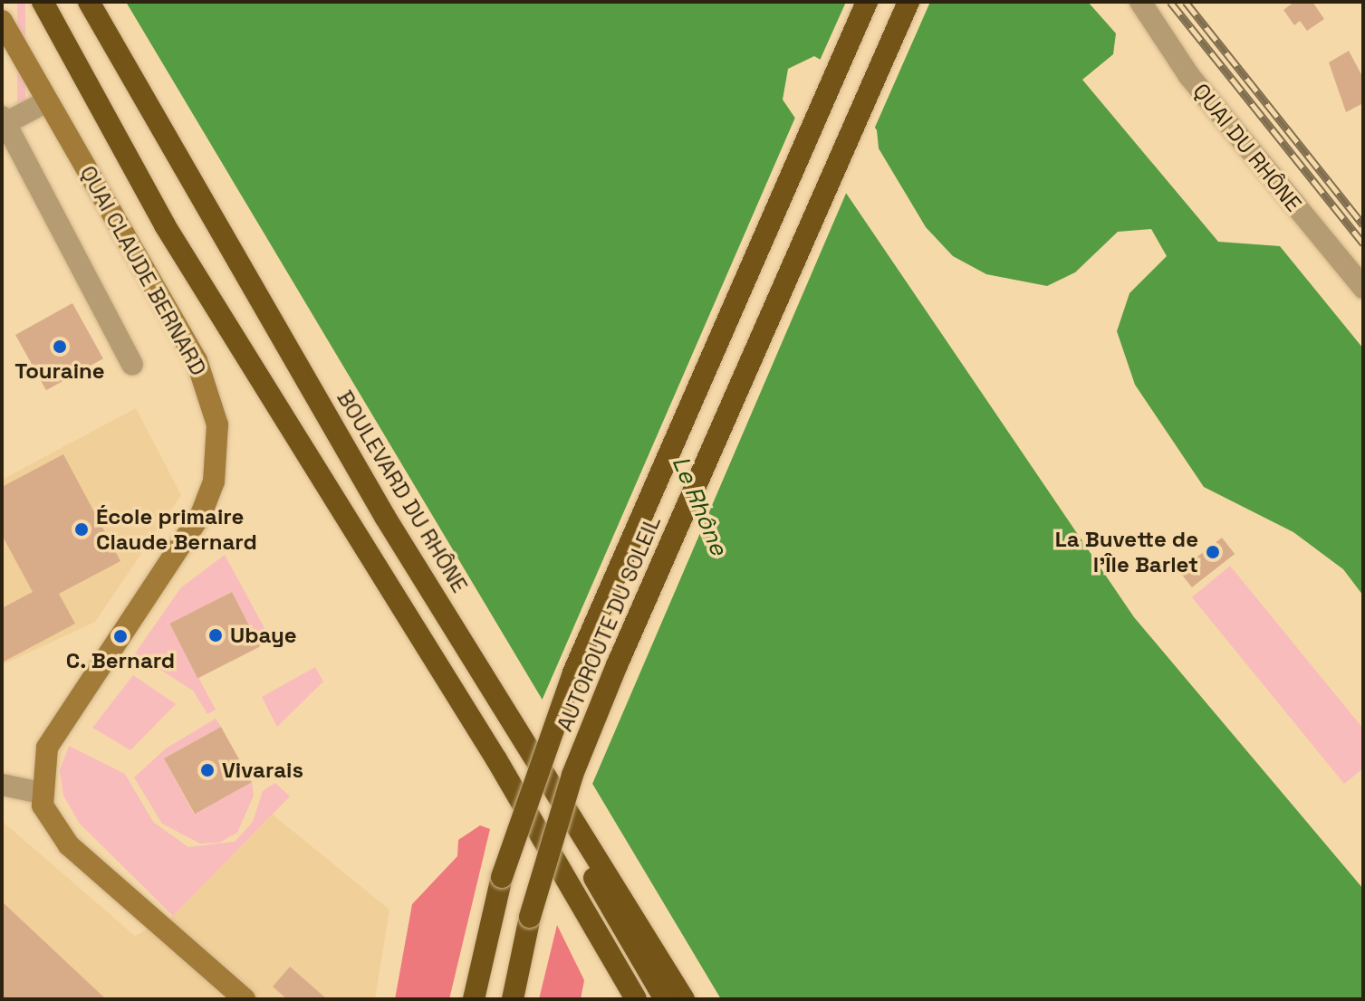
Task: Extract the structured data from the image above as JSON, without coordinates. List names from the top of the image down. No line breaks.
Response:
{"streets":{"highway":["BOULEVARD DU RHÔNE","AUTOROUTE DU SOLEIL"],"main road":["QUAI CLAUDE BERNARD"],"street":["QUAI DU RHÔNE"]},"water":["Le Rhône"],"places":["Touraine","École primaire Claude Bernard","La Buvette de l'Île Barlet","Ubaye","C. Bernard","Vivarais"]}
